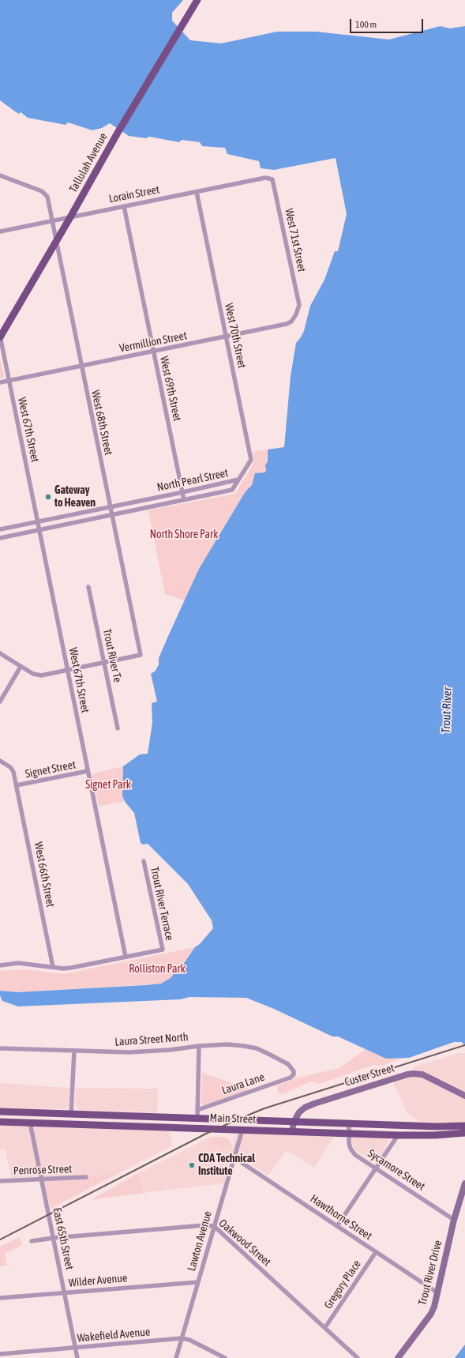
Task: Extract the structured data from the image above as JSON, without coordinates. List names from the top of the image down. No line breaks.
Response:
{"streets":{"main road":["Tallulah Avenue","Main Street"],"street":["Lorain Street","West 71st Street","West 70th Street","Vermillion Street","West 69th Street","West 68th Street","West 67th Street","North Pearl Street","Trout River Te","Signet Street","West 66th Street","Trout River Terrace","Laura Street North","Custer Street","Laura Lane","Penrose Street","Sycamore Street","Hawthorne Street","East 65th Street","Lawton Avenue","Oakwood Street","Trout River Drive","Wilder Avenue","Gregory Place","Wakefield Avenue"]},"crossings":[["Tallulah Avenue","Lorain Street"],["Tallulah Avenue","West 68th Street"],["Tallulah Avenue","West 67th Street"],["Lorain Street","West 71st Street"],["Lorain Street","West 70th Street"],["Lorain Street","West 69th Street"],["Lorain Street","West 68th Street"],["West 71st Street","Vermillion Street"],["West 70th Street","Vermillion Street"],["West 70th Street","North Pearl Street"],["Vermillion Street","West 69th Street"],["Vermillion Street","West 68th Street"],["Vermillion Street","West 67th Street"],["West 69th Street","North Pearl Street"],["West 68th Street","North Pearl Street"],["West 68th Street","Trout River Te"],["West 67th Street","North Pearl Street"],["West 67th Street","Signet Street"],["West 67th Street","Trout River Terrace"],["Signet Street","West 66th Street"],["Laura Street North","Laura Lane"],["Custer Street","Main Street"],["Main Street","Sycamore Street"],["Main Street","East 65th Street"],["Main Street","Lawton Avenue"],["Penrose Street","East 65th Street"],["Sycamore Street","Trout River Drive"],["Hawthorne Street","Lawton Avenue"],["Hawthorne Street","Trout River Drive"],["Hawthorne Street","Gregory Place"],["East 65th Street","Oakwood Street"],["East 65th Street","Wilder Avenue"],["East 65th Street","Wakefield Avenue"],["Lawton Avenue","Oakwood Street"],["Lawton Avenue","Wilder Avenue"],["Lawton Avenue","Wakefield Avenue"],["Oakwood Street","Gregory Place"]],"water":["Trout River"],"parks":["North Shore Park","Signet Park","Rolliston Park"],"places":["Gateway to Heaven","CDA Technical Institute"],"scale_bar":"100 m"}
